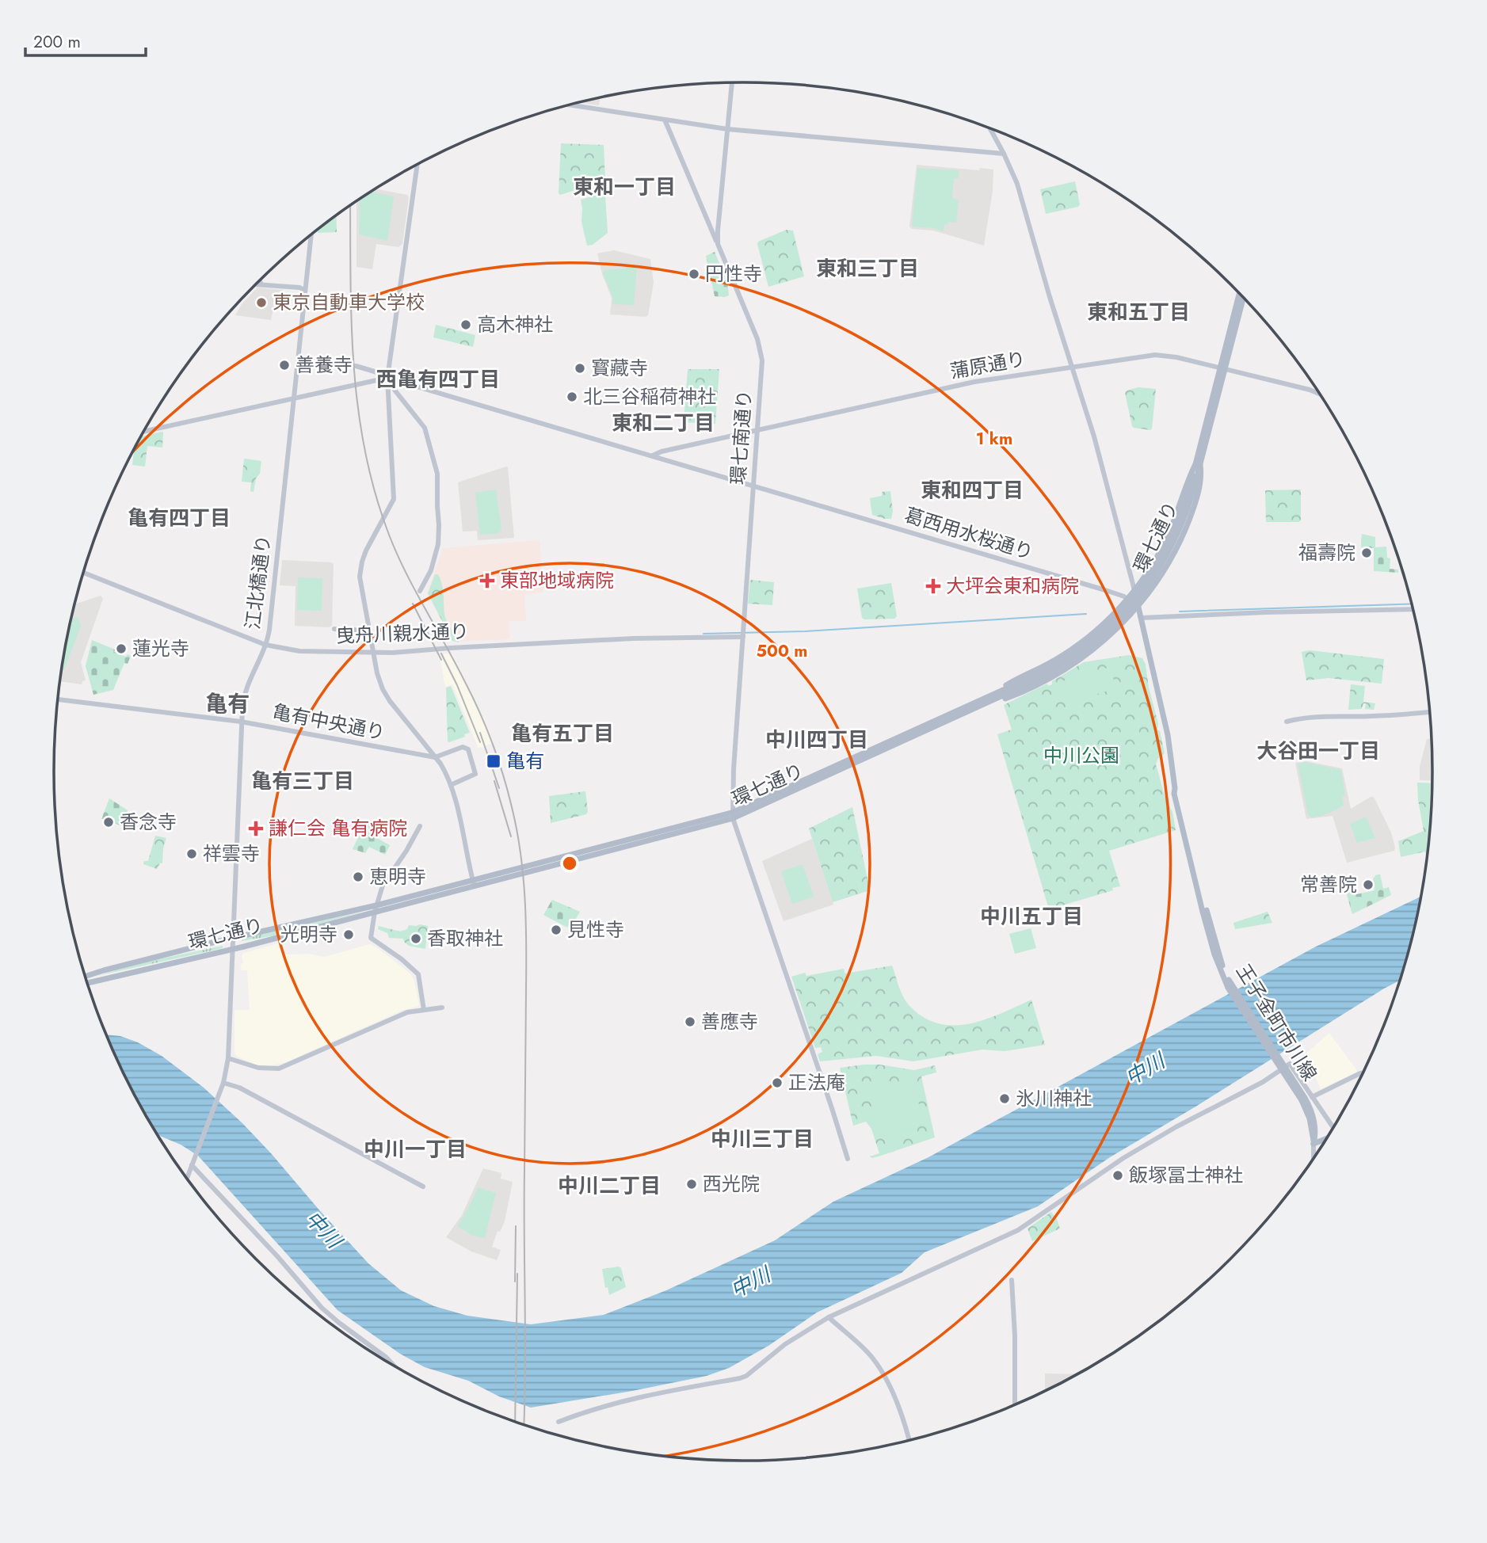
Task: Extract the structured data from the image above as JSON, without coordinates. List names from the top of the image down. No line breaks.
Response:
{"streets":{"main road":["環七通り","王子金町市川線"],"street":["蒲原通り","環七南通り","葛西用水桜通り","江北橋通り","曳舟川親水通り","亀有中央通り"]},"crossings":[["蒲原通り","環七南通り"],["蒲原通り","葛西用水桜通り"],["蒲原通り","環七通り"],["環七南通り","葛西用水桜通り"],["環七南通り","環七通り"],["環七南通り","曳舟川親水通り"],["葛西用水桜通り","王子金町市川線"],["環七通り","江北橋通り"],["江北橋通り","曳舟川親水通り"],["江北橋通り","亀有中央通り"]],"districts":["東和一丁目","東和三丁目","東和五丁目","西亀有四丁目","東和二丁目","東和四丁目","亀有四丁目","亀有","亀有五丁目","中川四丁目","大谷田一丁目","亀有三丁目","中川五丁目","中川三丁目","中川一丁目","中川二丁目"],"water":["中川"],"parks":["中川公園"],"places":{"other":["円性寺","東京自動車大学校","高木神社","善養寺","寳藏寺","北三谷稲荷神社","福壽院","蓮光寺","香念寺","祥雲寺","恵明寺","常善院","見性寺","光明寺","香取神社","善應寺","正法庵","氷川神社","飯塚冨士神社","西光院"],"health":["東部地域病院","大坪会東和病院","謙仁会 亀有病院"],"transit":["亀有"]},"scale_bar":"200 m","rings":["1 km","500 m"]}
